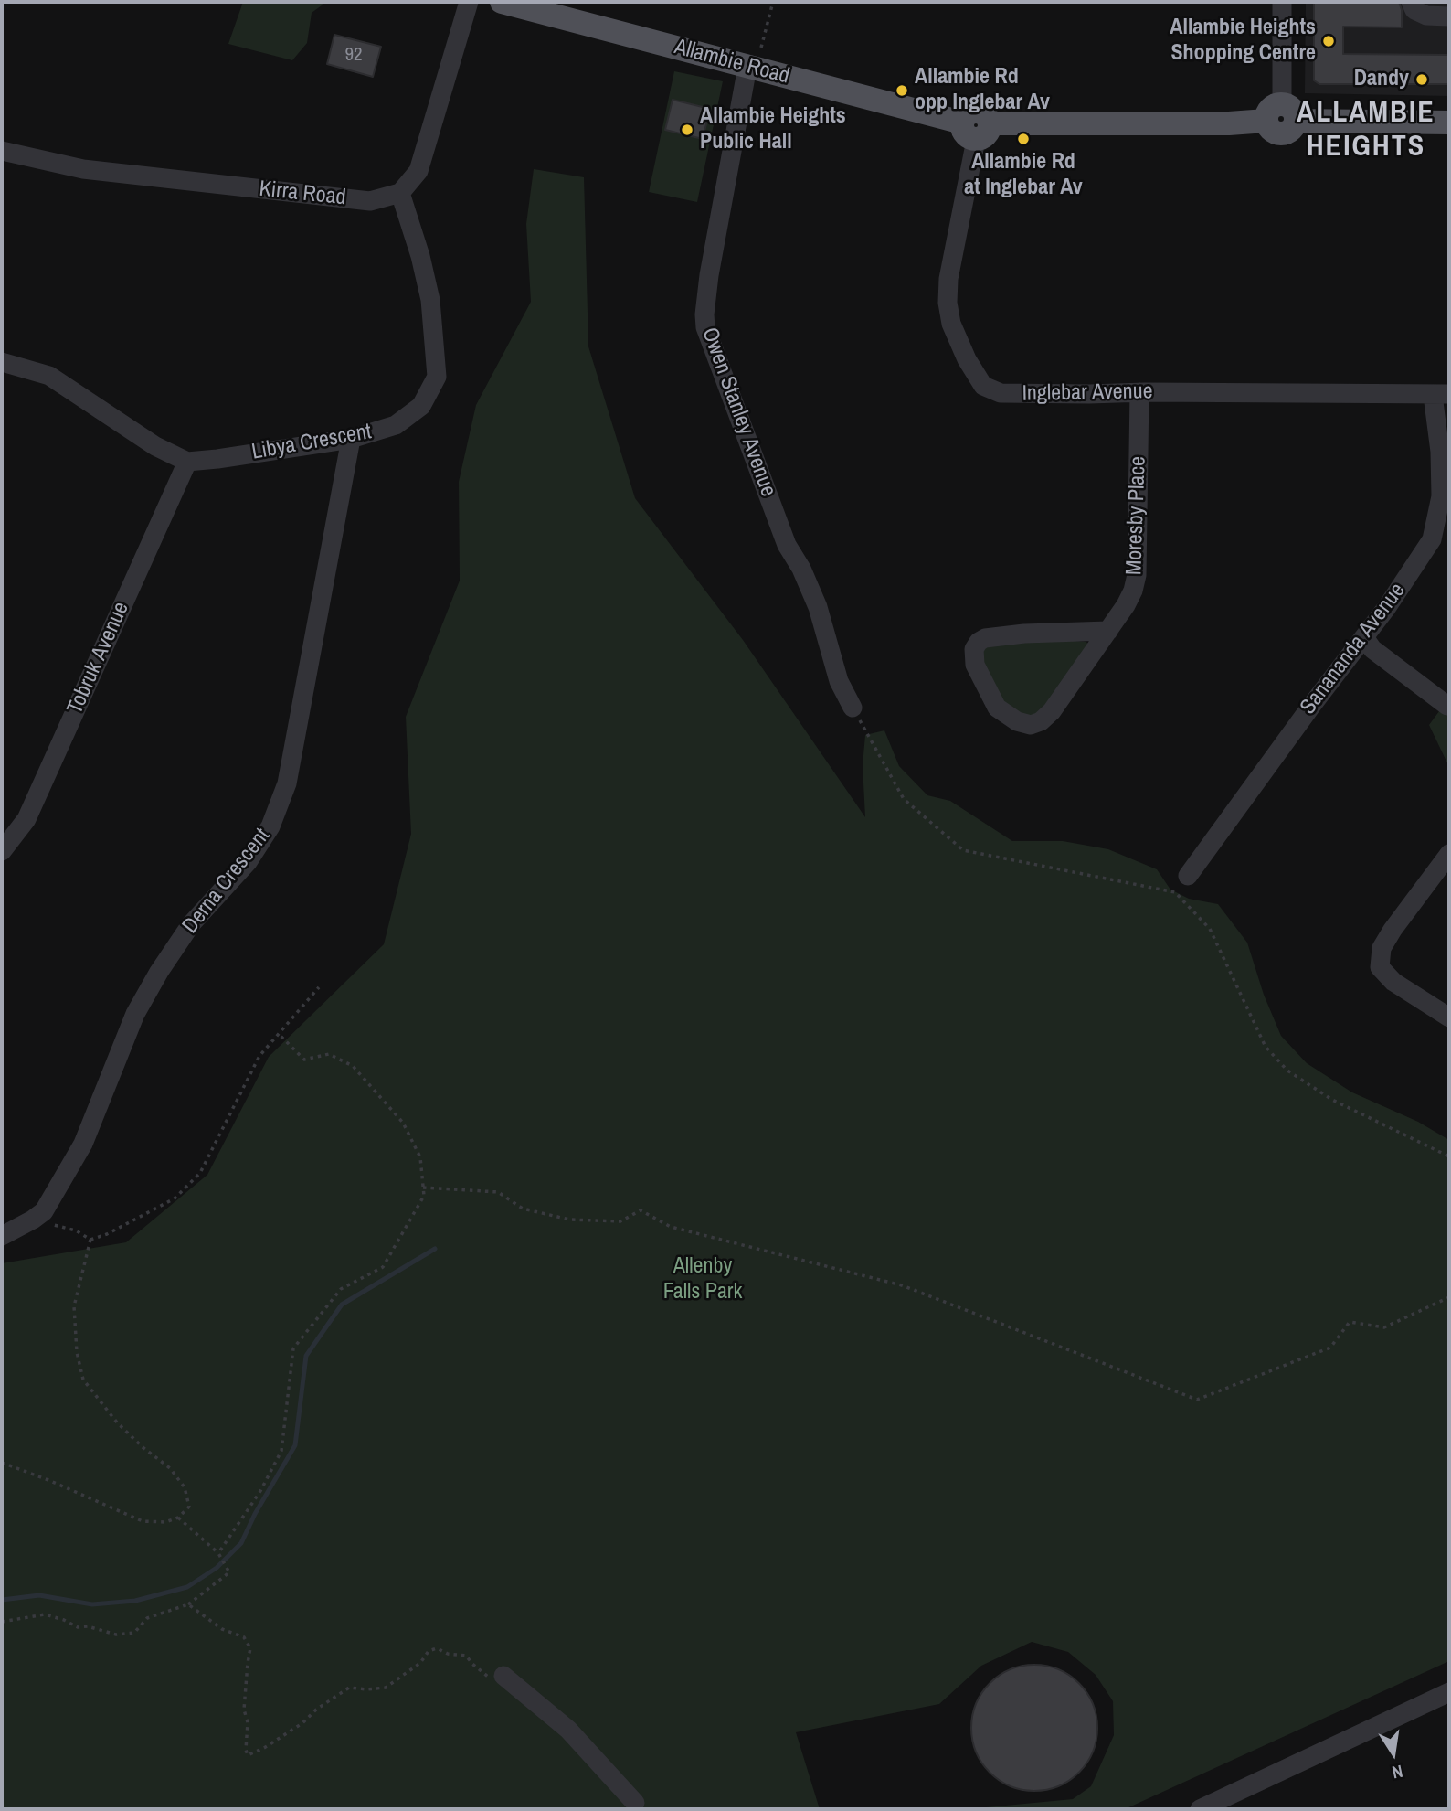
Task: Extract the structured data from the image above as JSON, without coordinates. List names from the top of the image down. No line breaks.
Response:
{"streets":{"main road":["Allambie Road"],"street":["Kirra Road","Inglebar Avenue","Owen Stanley Avenue","Libya Crescent","Moresby Place","Sanananda Avenue","Tobruk Avenue","Derna Crescent"]},"crossings":[["Allambie Road","Inglebar Avenue"],["Allambie Road","Owen Stanley Avenue"],["Kirra Road","Libya Crescent"],["Inglebar Avenue","Moresby Place"],["Inglebar Avenue","Sanananda Avenue"],["Libya Crescent","Tobruk Avenue"],["Libya Crescent","Derna Crescent"]],"districts":["ALLAMBIE HEIGHTS"],"parks":["Allenby Falls Park"],"places":["Allambie Heights Shopping Centre","Dandy","Allambie Rd opp Inglebar Av","Allambie Heights Public Hall","Allambie Rd at Inglebar Av"],"house_numbers":["92"],"north":"bottom"}
